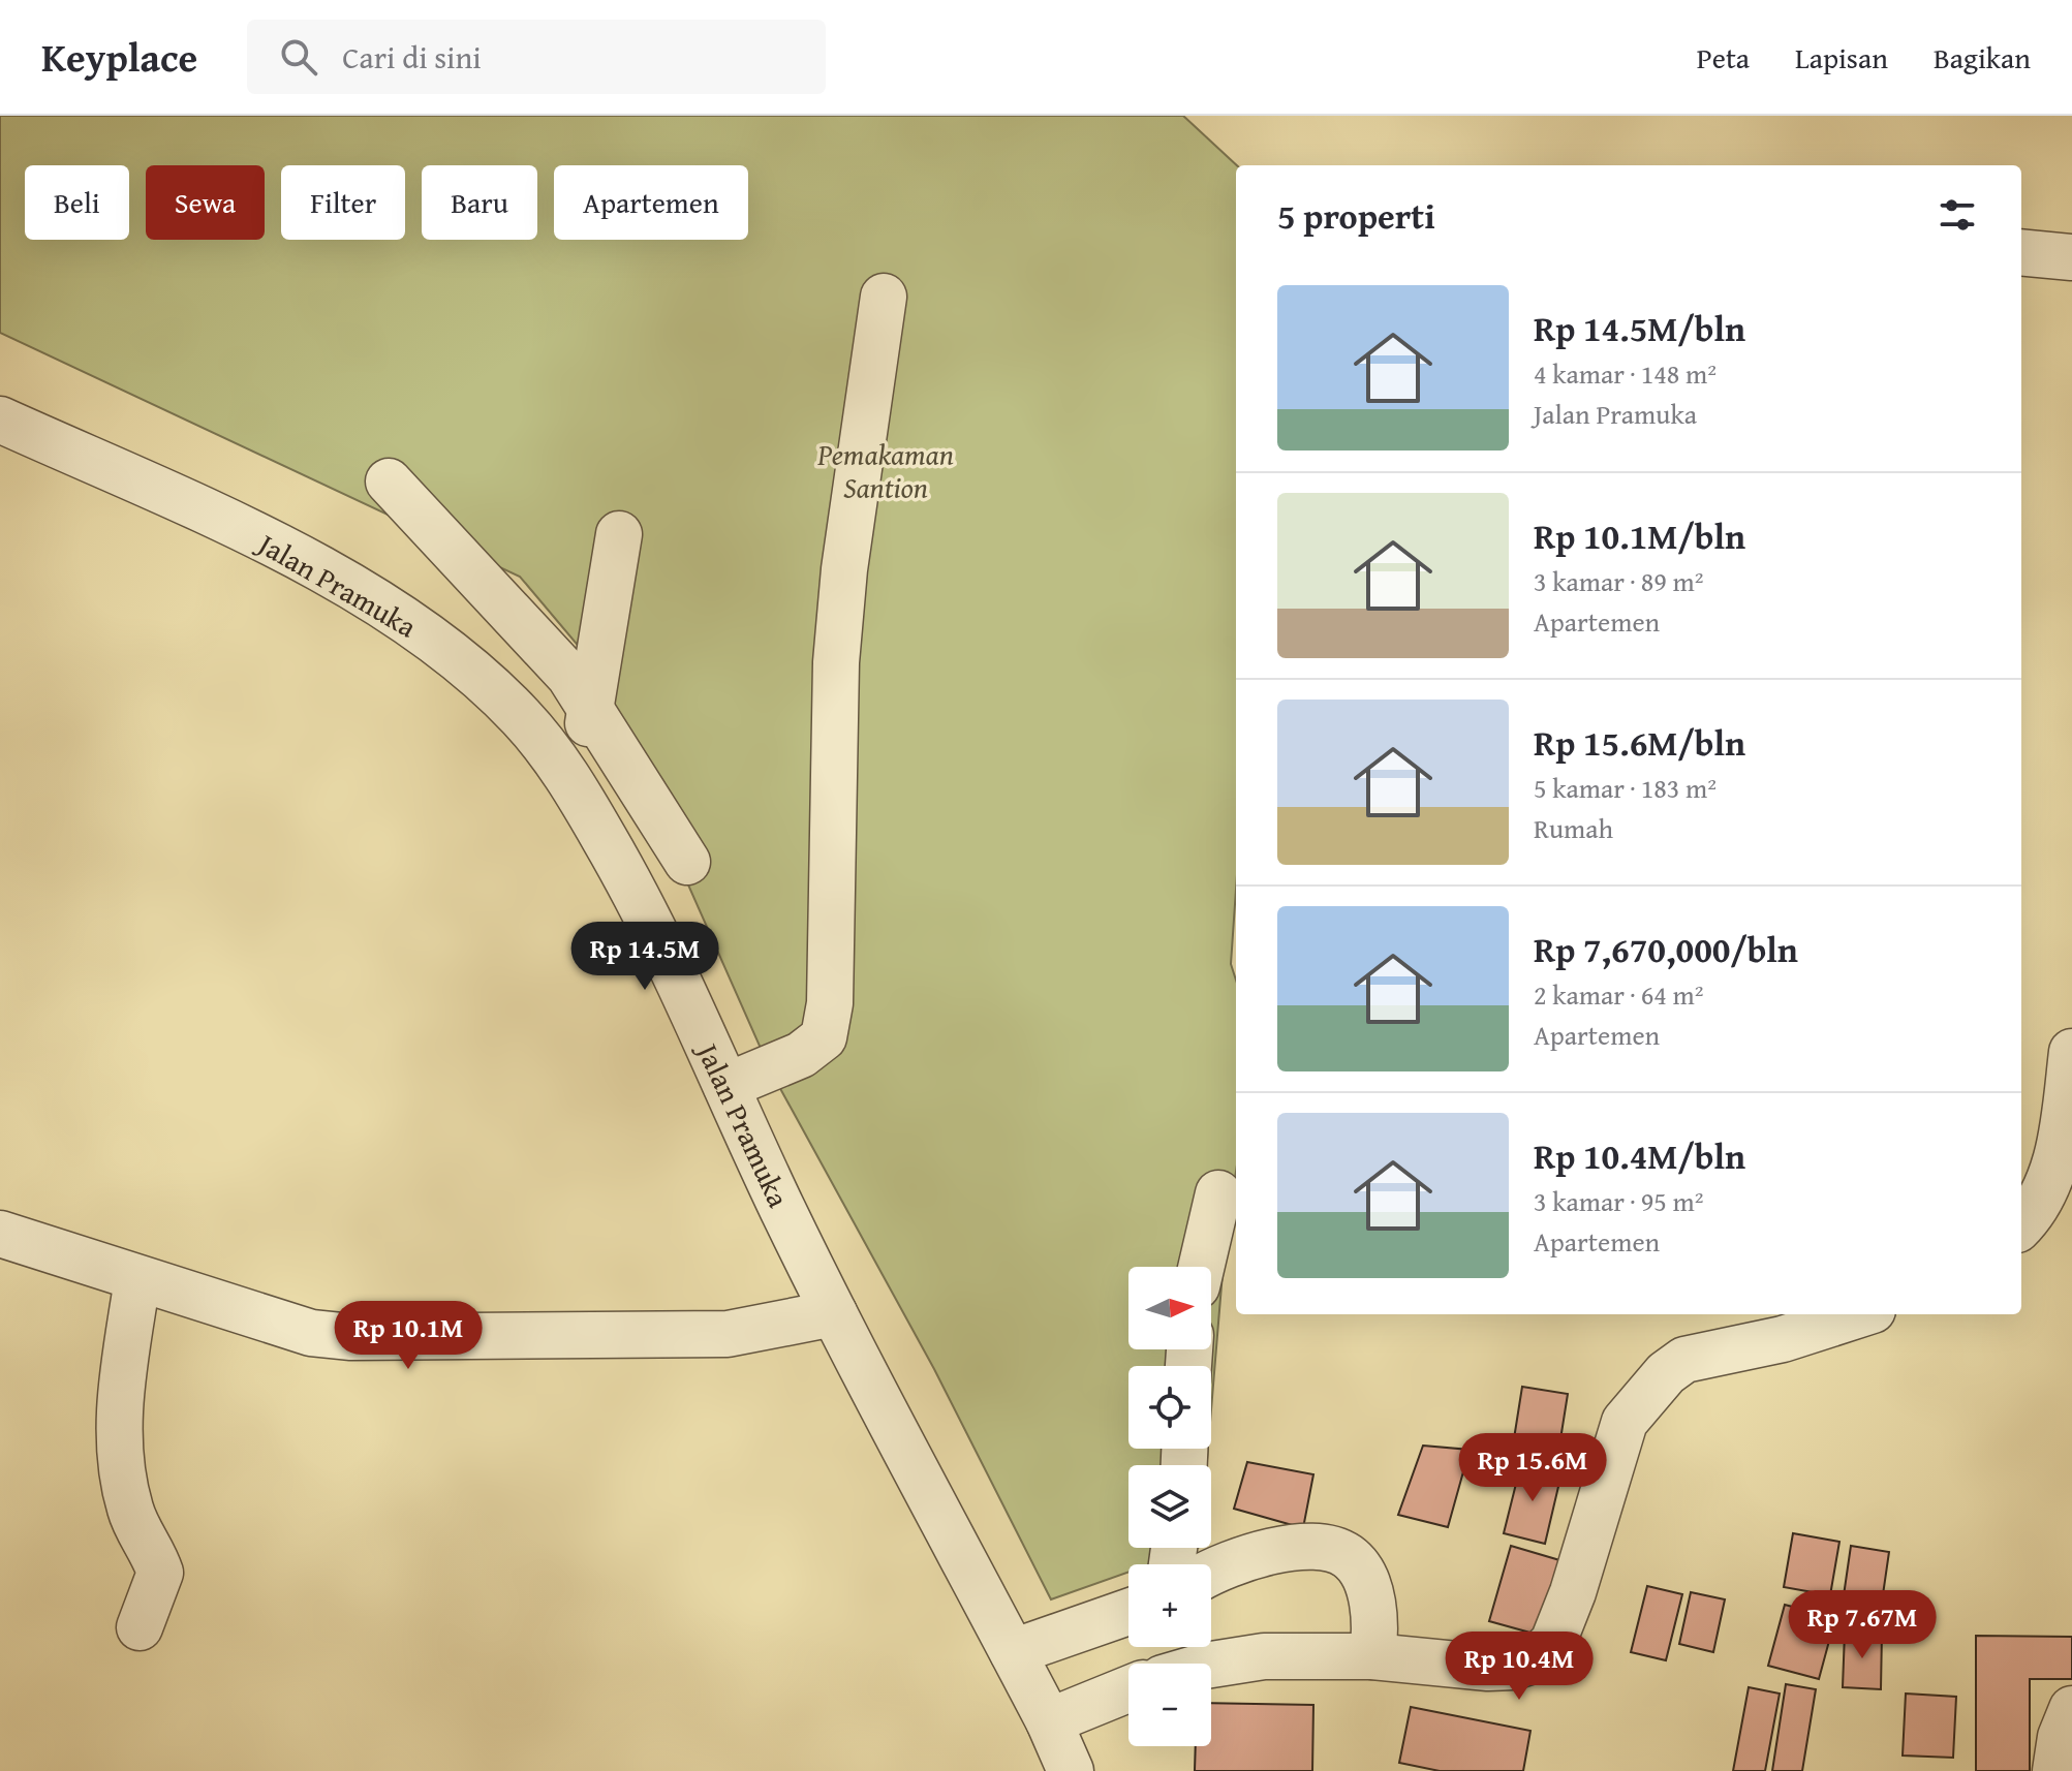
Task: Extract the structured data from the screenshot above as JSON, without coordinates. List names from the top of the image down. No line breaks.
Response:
{"streets":{"street":["Jalan Pramuka"]},"parks":["Pemakaman Santion"],"north":"right","page":{"header":"Keyplace","search":"Cari di sini","nav":["Peta","Lapisan","Bagikan"],"chip":["Beli","Sewa","Filter","Baru","Apartemen"],"heading":"5 properti","list":[{"name":"Rp 14.5M/bln","note":"4 kamar · 148 m² · Jalan Pramuka"},{"name":"Rp 10.1M/bln","note":"3 kamar · 89 m² · Apartemen"},{"name":"Rp 15.6M/bln","note":"5 kamar · 183 m² · Rumah"},{"name":"Rp 7,670,000/bln","note":"2 kamar · 64 m² · Apartemen"},{"name":"Rp 10.4M/bln","note":"3 kamar · 95 m² · Apartemen"}],"price":["Rp 14.5M","Rp 10.1M","Rp 15.6M","Rp 7.67M","Rp 10.4M"],"map_buttons":["+","−"]}}
